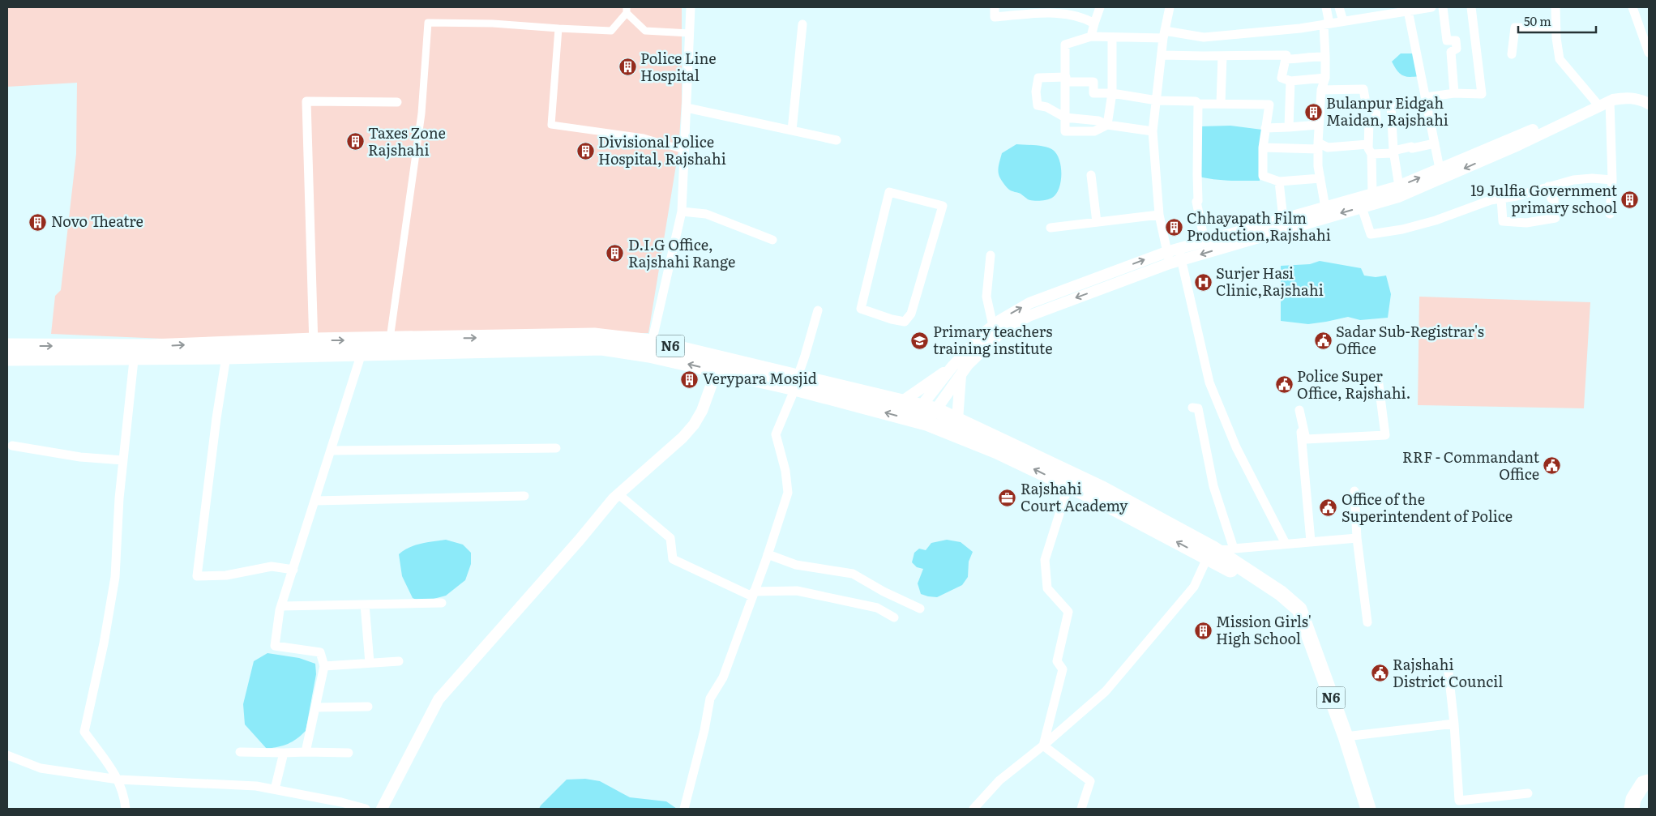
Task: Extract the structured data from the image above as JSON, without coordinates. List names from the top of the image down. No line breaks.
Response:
{"streets":{"highway":["N6"]},"places":{"building":["Police Line Hospital","Bulanpur Eidgah Maidan, Rajshahi","Taxes Zone Rajshahi","Divisional Police Hospital, Rajshahi","19 Julfia Government primary school","Novo Theatre","Chhayapath Film Production,Rajshahi","D.I.G Office, Rajshahi Range","Verypara Mosjid","Mission Girls' High School"],"hospital":["Surjer Hasi Clinic,Rajshahi"],"school or university":["Primary teachers training institute"],"public building":["Sadar Sub-Registrar's Office","Police Super Office, Rajshahi.","RRF - Commandant Office","Office of the Superintendent of Police","Rajshahi District Council"],"office":["Rajshahi Court Academy"]},"scale_bar":"50 m"}
